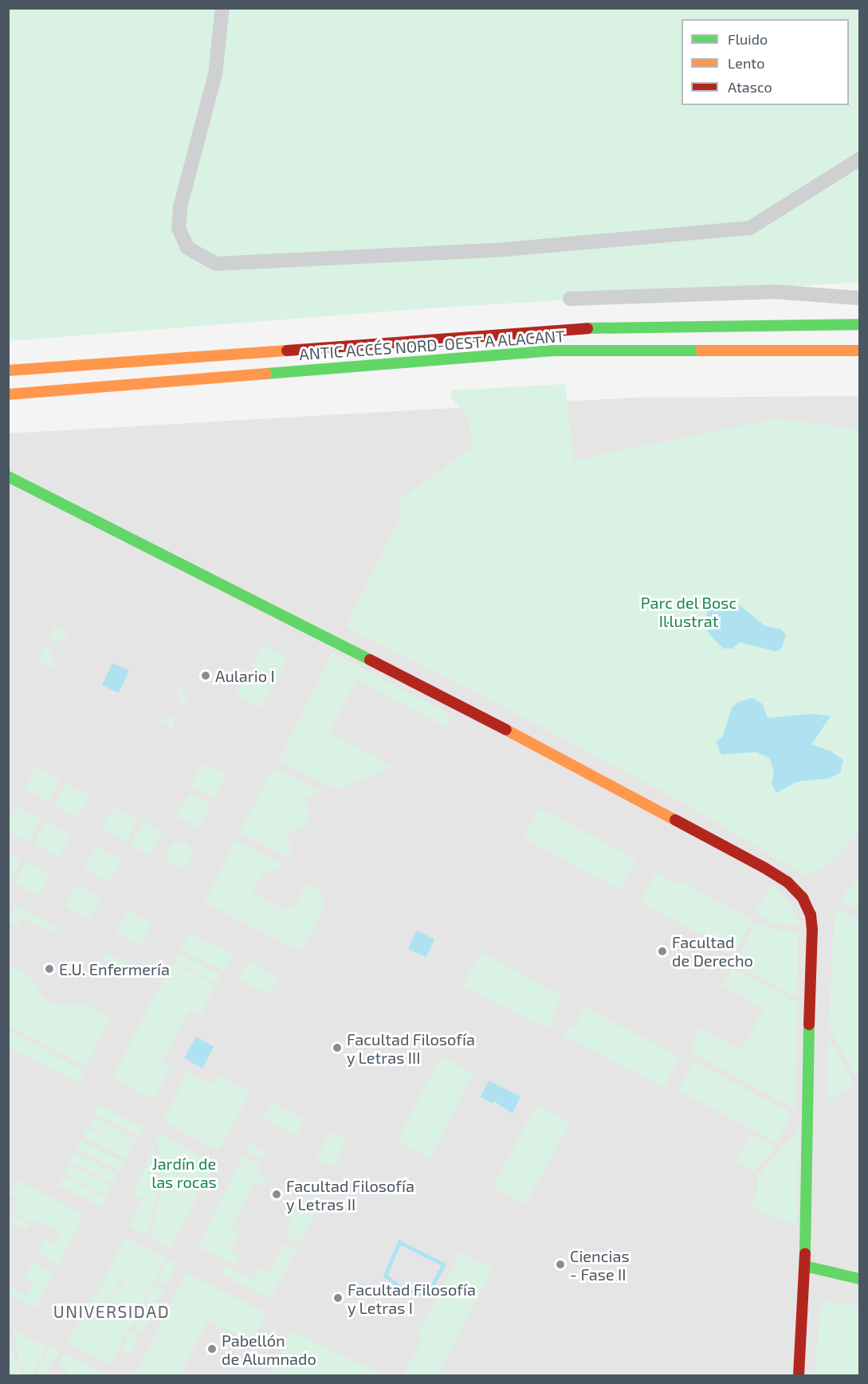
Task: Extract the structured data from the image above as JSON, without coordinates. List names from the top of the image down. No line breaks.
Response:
{"streets":{"main road":["ANTIC ACCÉS NORD-OEST A ALACANT"]},"districts":["UNIVERSIDAD"],"parks":["Parc del Bosc Il·lustrat","Jardín de las rocas"],"places":["Aulario I","Facultad de Derecho","E.U. Enfermería","Facultad Filosofía y Letras III","Facultad Filosofía y Letras II","Ciencias - Fase II","Facultad Filosofía y Letras I","Pabellón de Alumnado"],"legend":["Fluido","Lento","Atasco"]}
